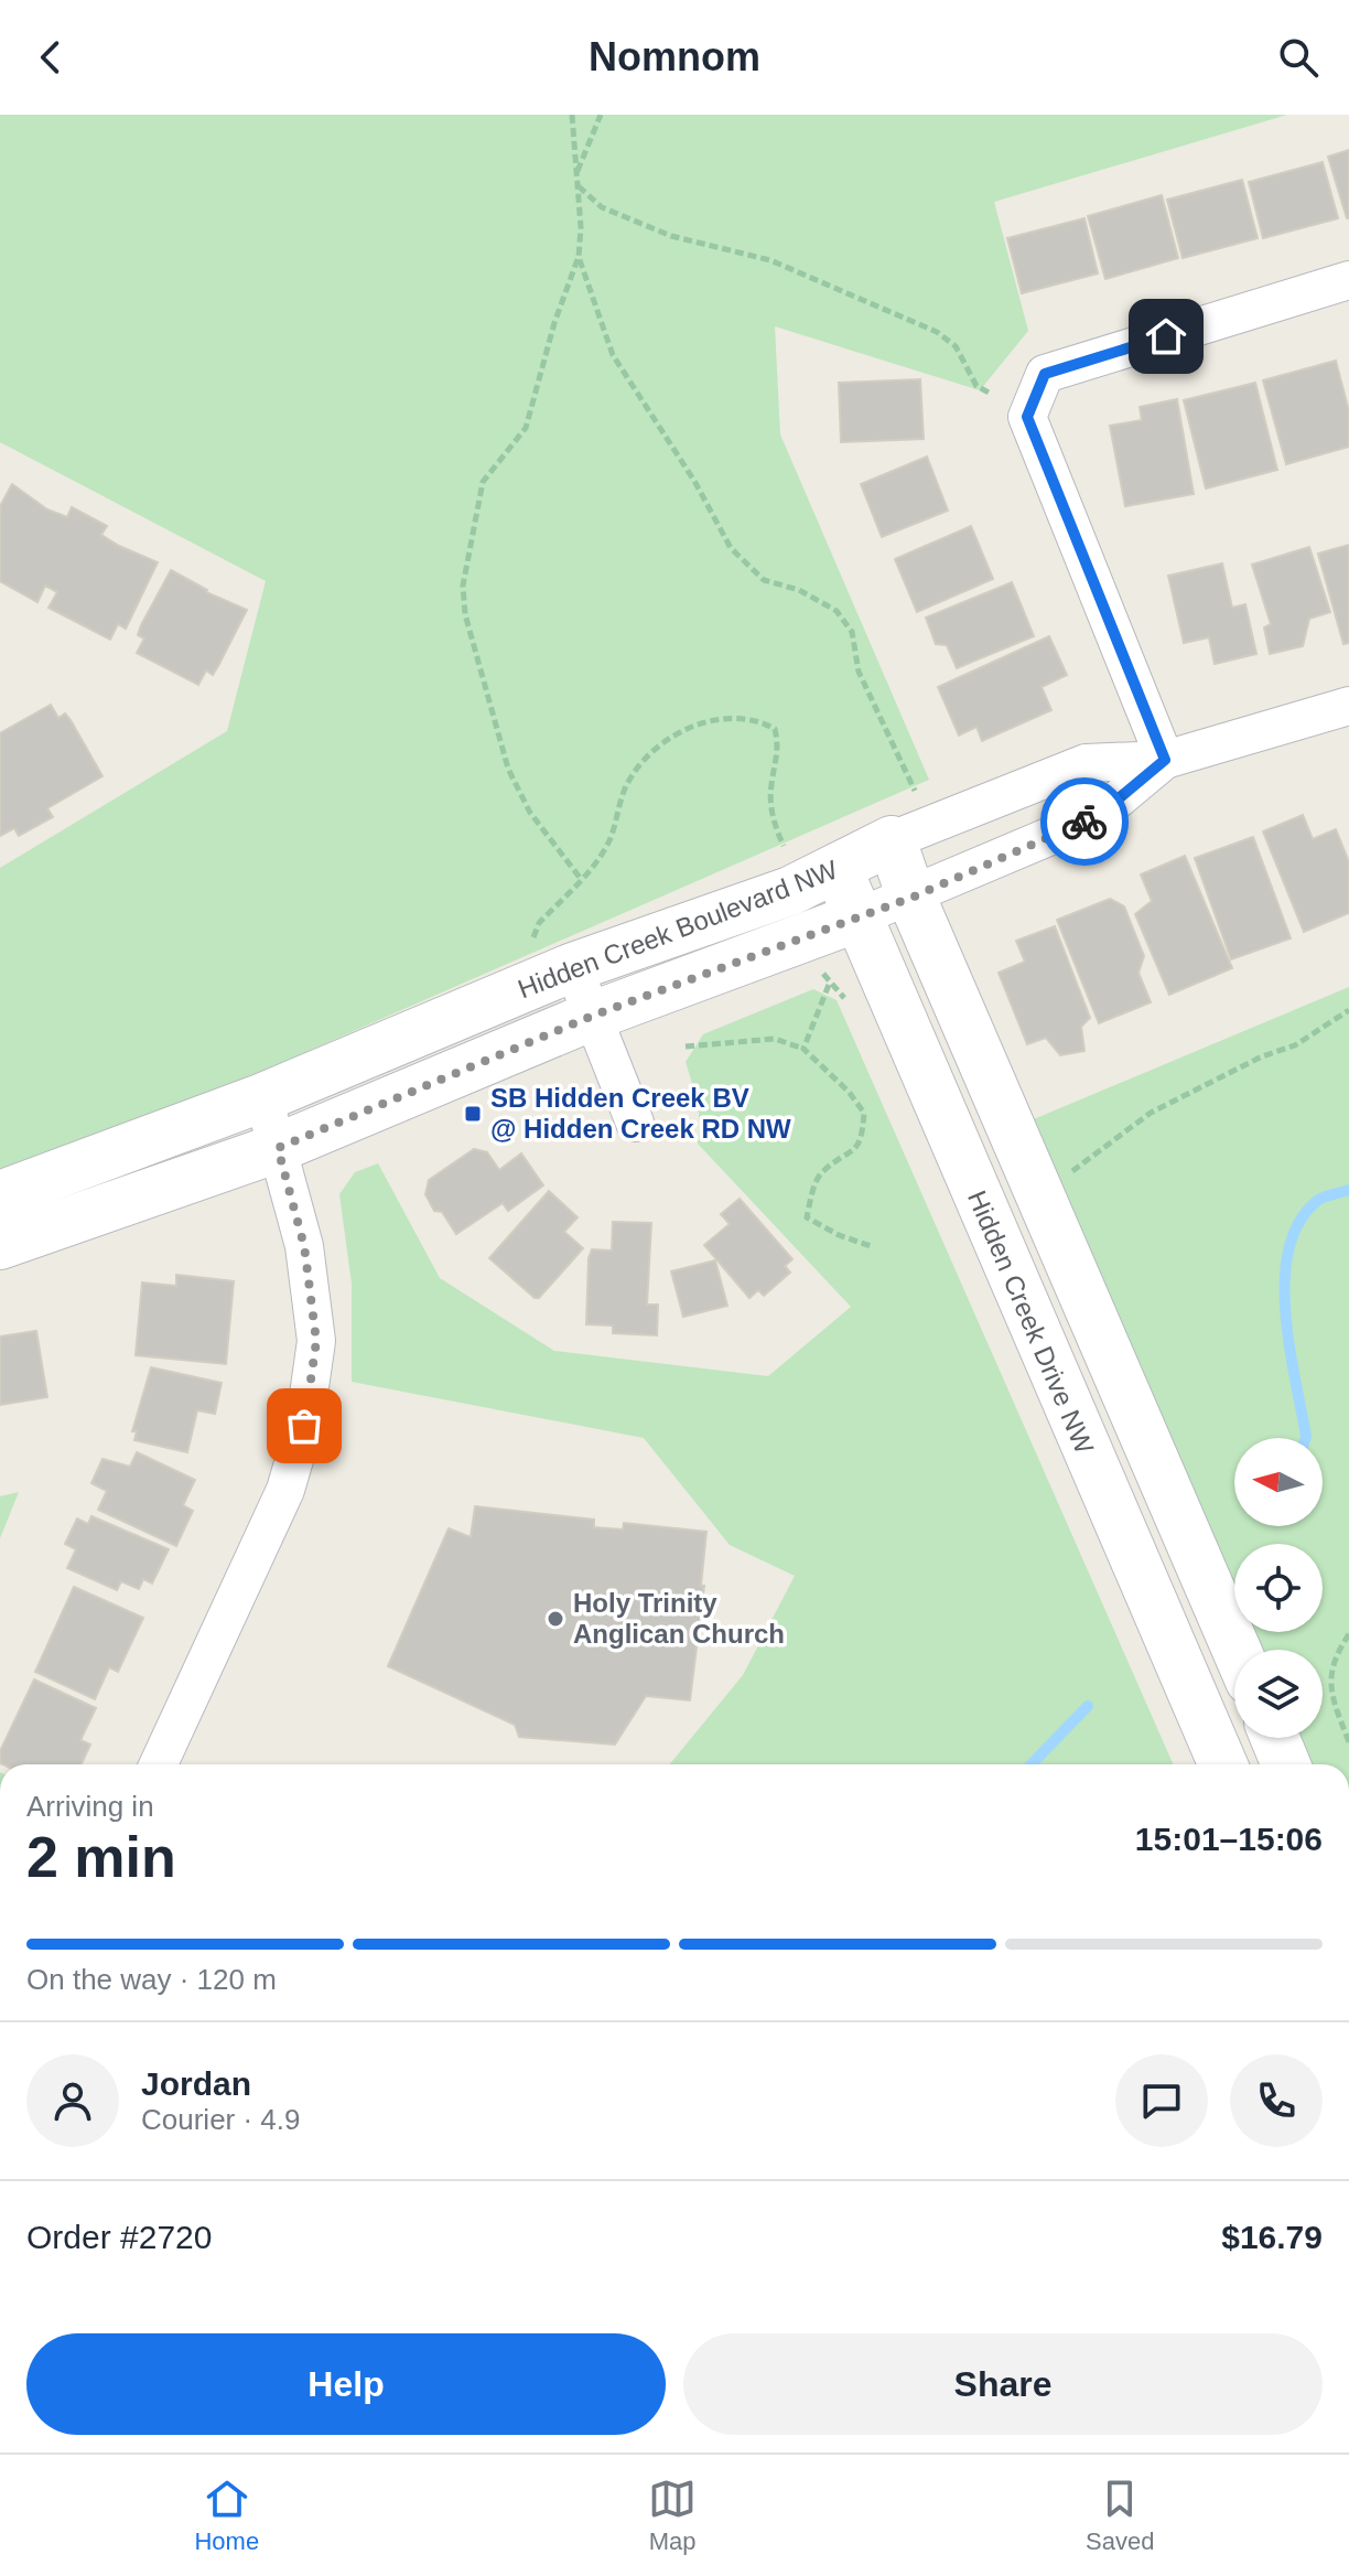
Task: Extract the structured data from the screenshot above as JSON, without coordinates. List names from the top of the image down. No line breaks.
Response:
{"streets":{"street":["Hidden Creek Boulevard NW","Hidden Creek Drive NW"]},"crossings":[["Hidden Creek Boulevard NW","Hidden Creek Drive NW"]],"places":{"transit":["SB Hidden Creek BV @ Hidden Creek RD NW"],"other":["Holy Trinity Anglican Church"]},"north":"left","page":{"header":"Nomnom","heading":["2 min","Arriving in","15:01–15:06"],"panel":["Jordan","Courier · 4.9","Order #2720","$16.79"],"bar":"On the way · 120 m","buttons":["Help","Share"],"tabs":["Home","Map","Saved"]}}
